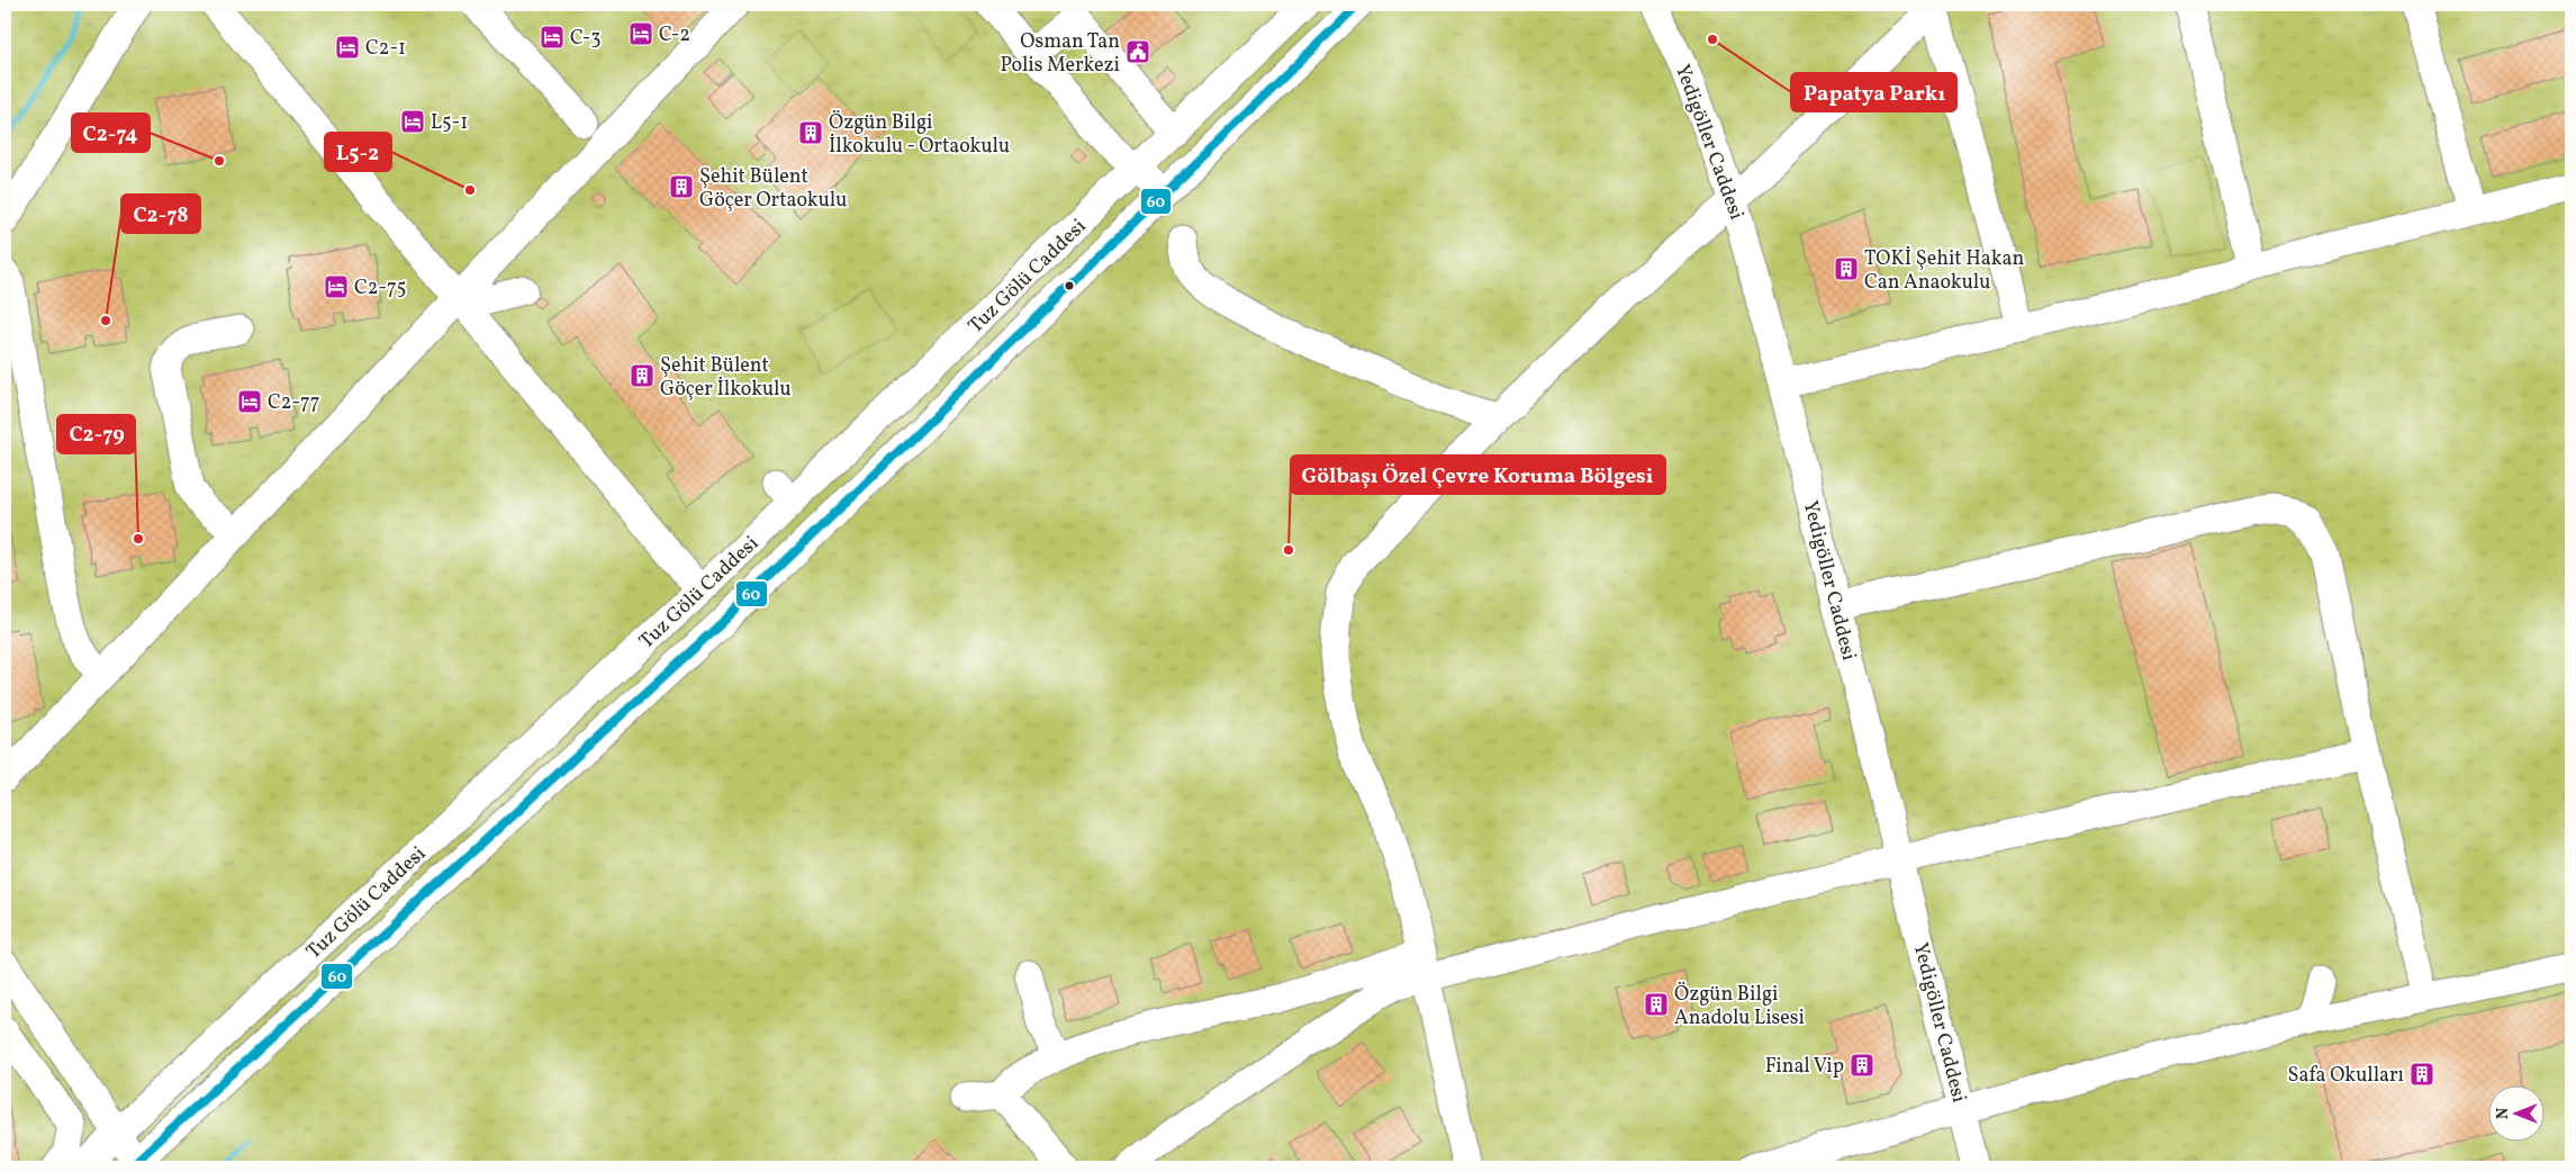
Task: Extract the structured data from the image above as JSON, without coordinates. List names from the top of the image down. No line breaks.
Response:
{"streets":{"street":["Yedigöller Caddesi","Tuz Gölü Caddesi"]},"places":{"hotel":["C-2","C-3","C2-1","L5-1","C2-75","C2-77"],"other":["Papatya Parkı","C2-74","L5-2","C2-78","C2-79","Gölbaşı Özel Çevre Koruma Bölgesi"],"public building":["Osman Tan Polis Merkezi"],"building":["Özgün Bilgi İlkokulu - Ortaokulu","Şehit Bülent Göçer Ortaokulu","TOKİ Şehit Hakan Can Anaokulu","Şehit Bülent Göçer İlkokulu","Özgün Bilgi Anadolu Lisesi","Final Vip","Safa Okulları"]},"lines":["transit line 60"],"north":"left"}
